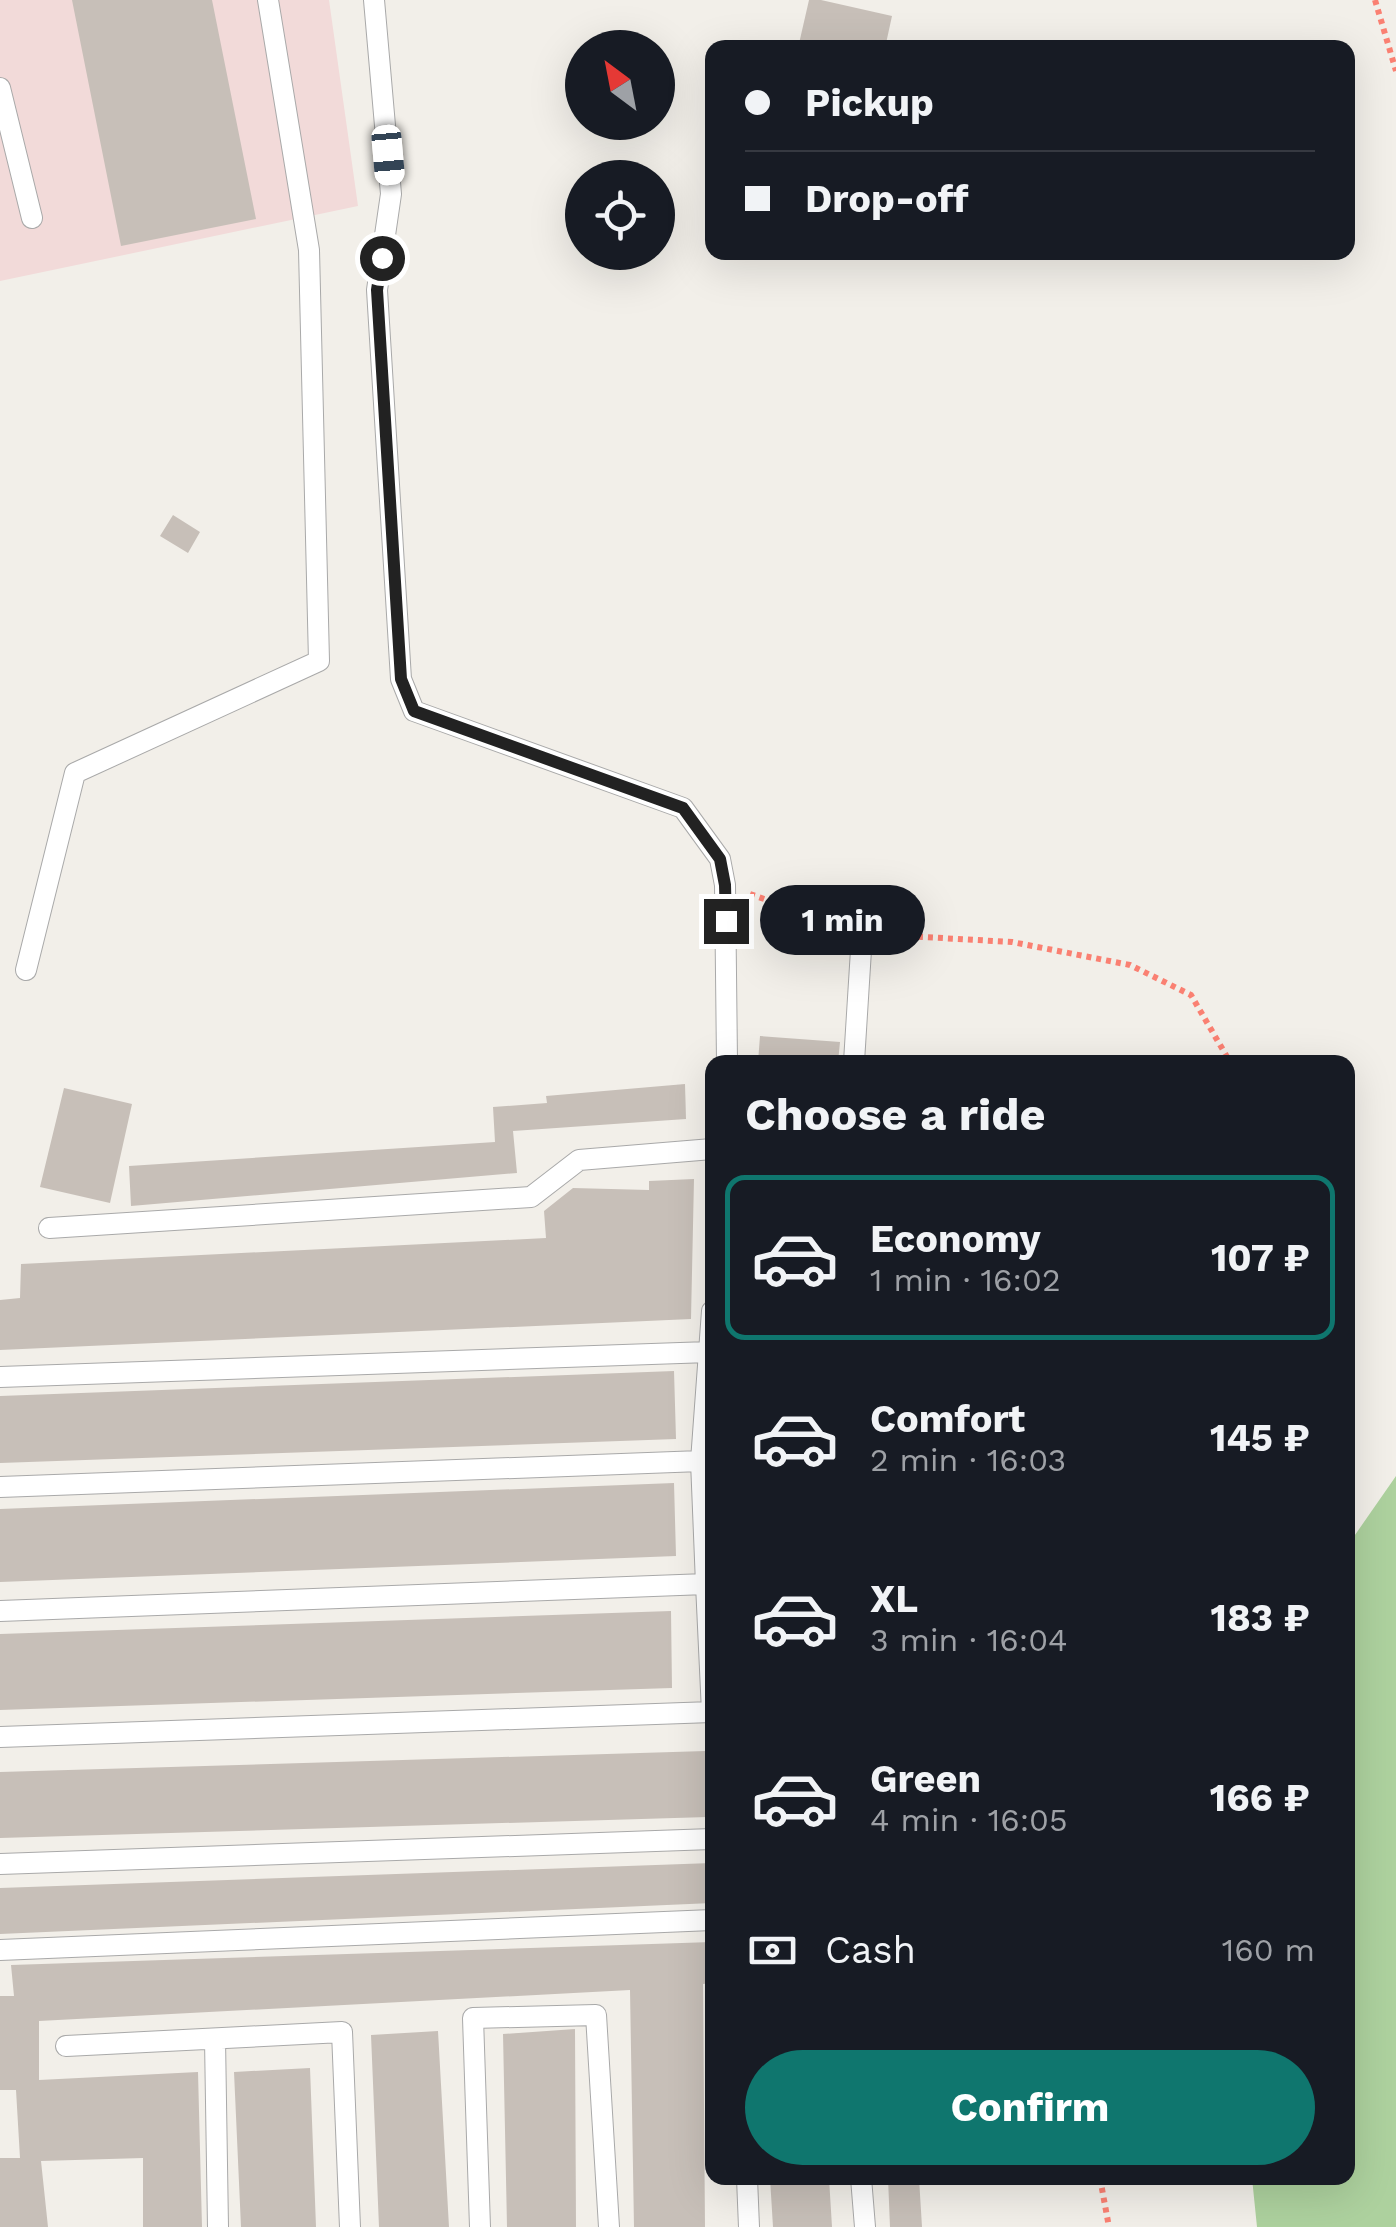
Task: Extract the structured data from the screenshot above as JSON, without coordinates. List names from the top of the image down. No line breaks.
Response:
{"north":"top left","page":{"banner":["Pickup","Drop-off"],"bubble":"1 min","heading":"Choose a ride","list":[{"name":"Economy","note":"1 min · 16:02","value":"107 ₽"},{"name":"Comfort","note":"2 min · 16:03","value":"145 ₽"},{"name":"XL","note":"3 min · 16:04","value":"183 ₽"},{"name":"Green","note":"4 min · 16:05","value":"166 ₽"}],"pay":["Cash","160 m"],"buttons":"Confirm"}}
